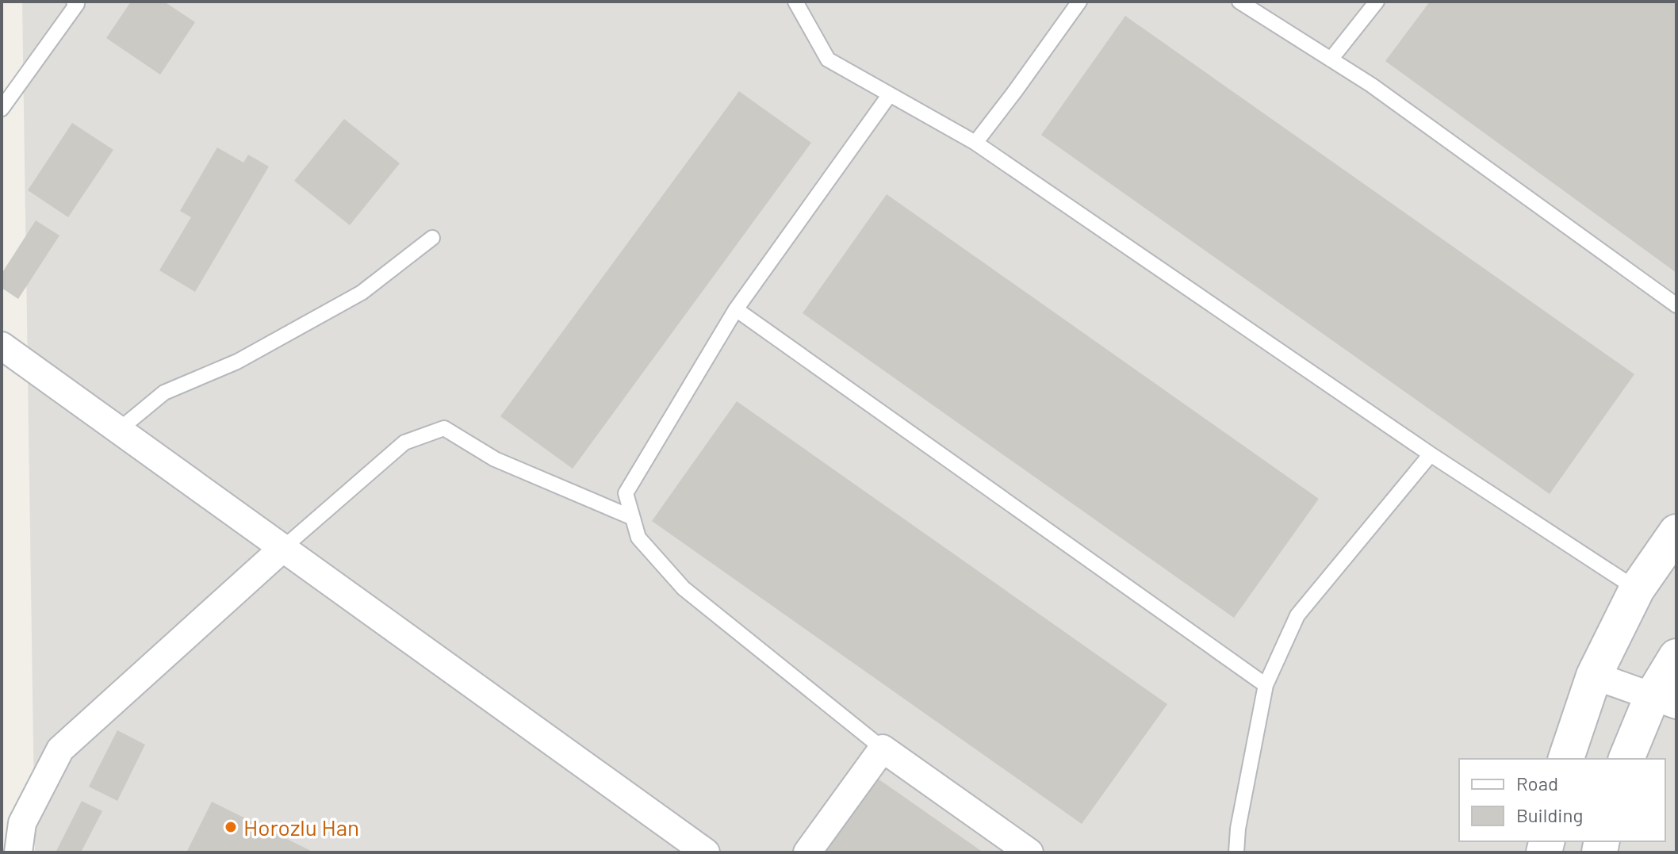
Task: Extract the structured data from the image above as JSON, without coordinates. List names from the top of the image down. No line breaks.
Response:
{"places":["Horozlu Han"],"legend":["Road","Building"]}
